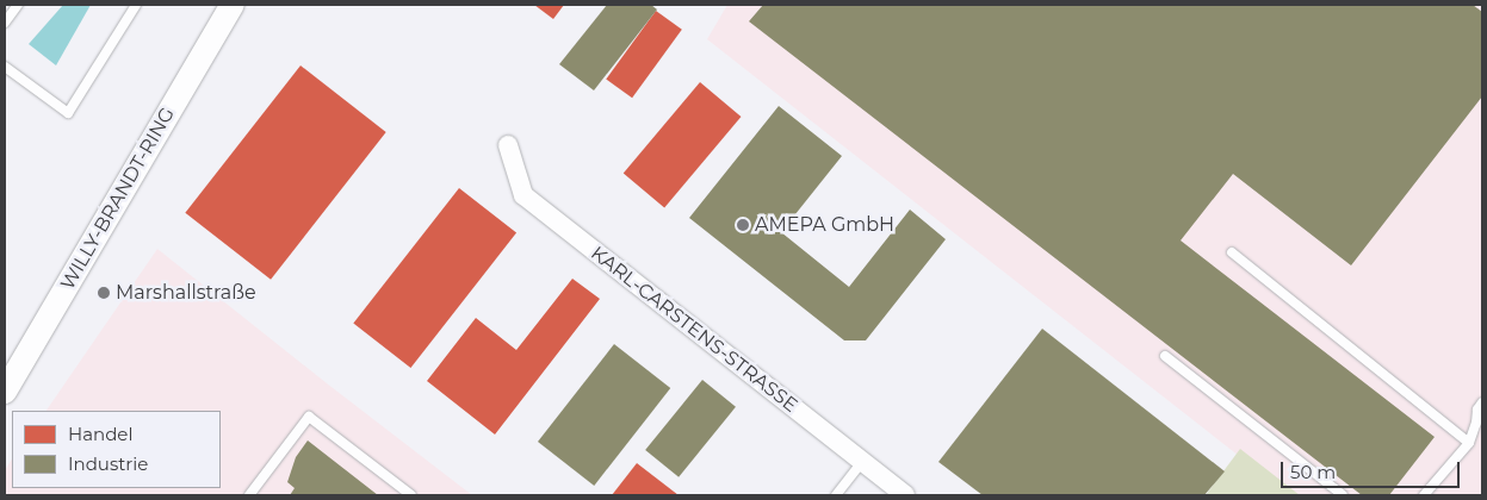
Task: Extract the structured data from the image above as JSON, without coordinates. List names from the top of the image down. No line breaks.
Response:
{"streets":{"street":["WILLY-BRANDT-RING","KARL-CARSTENS-STRASSE"]},"places":["AMEPA GmbH","Marshallstraße"],"legend":["Handel","Industrie"],"scale_bar":"50 m"}
